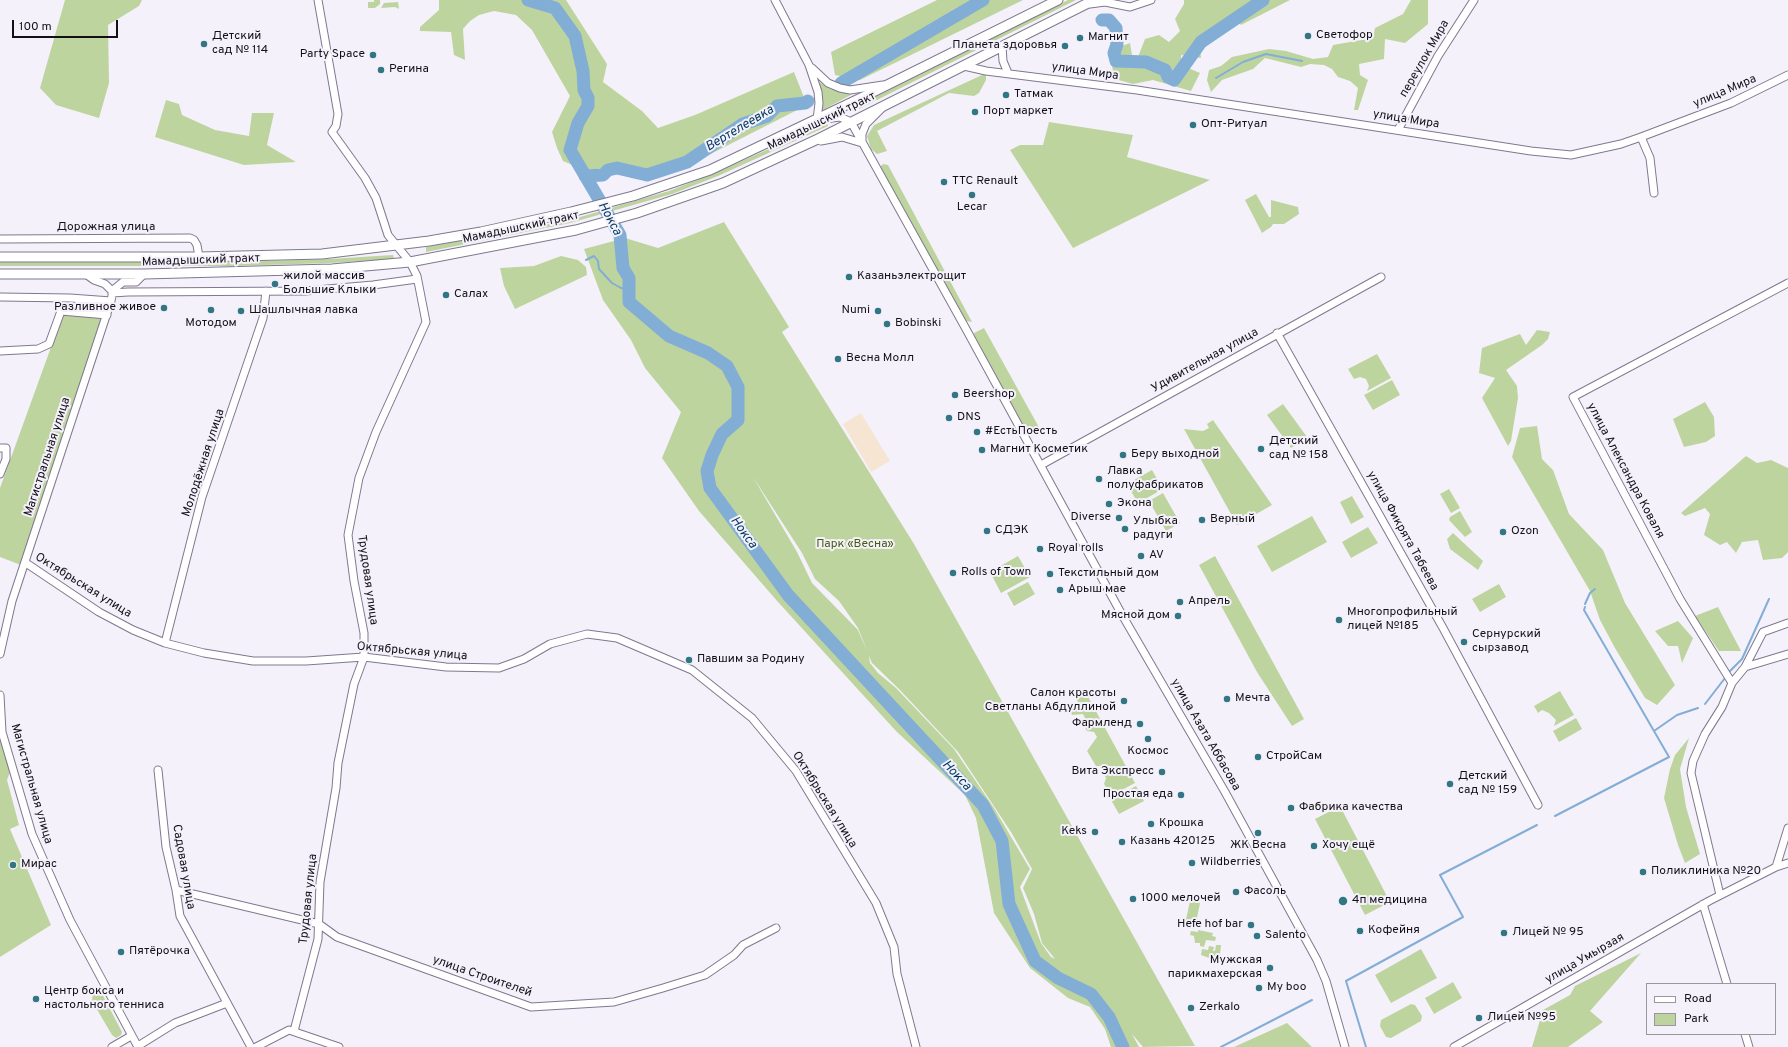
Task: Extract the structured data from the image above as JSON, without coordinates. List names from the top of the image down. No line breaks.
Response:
{"streets":{"main road":["Мамадышский тракт"],"street":["переулок Мира","улица Мира","Дорожная улица","Удивительная улица","Магистральная улица","Молодёжная улица","улица Александра Коваля","улица Фикрята Табеева","Трудовая улица","Октябрьская улица","улица Азата Аббасова","Садовая улица","улица Умырзая","улица Строителей"]},"crossings":[["переулок Мира","улица Мира"],["улица Мира","Мамадышский тракт"],["Мамадышский тракт","Дорожная улица"],["Мамадышский тракт","Трудовая улица"],["Мамадышский тракт","улица Азата Аббасова"],["Удивительная улица","улица Фикрята Табеева"],["Удивительная улица","улица Азата Аббасова"],["Магистральная улица","Октябрьская улица"],["Молодёжная улица","Октябрьская улица"],["Трудовая улица","Октябрьская улица"],["Трудовая улица","улица Строителей"],["Садовая улица","улица Строителей"]],"water":["Вертелеевка","Нокса"],"parks":["Парк «Весна»"],"places":["Светофор","Магнит","Детский сад № 114","Планета здоровья","Party Space","Регина","Татмак","Порт маркет","Опт-Ритуал","ТТС Renault","Lecar","Казаньэлектрощит","жилой массив Большие Клыки","Салах","Разливное живое","Мотодом","Шашлычная лавка","Numi","Bobinski","Весна Молл","Beershop","DNS","#ЕстьПоесть","Детский сад № 158","Магнит Косметик","Беру выходной","Лавка полуфабрикатов","Экона","Diverse","Верный","Улыбка радуги","СДЭК","Ozon","Royal rolls","AV","Rolls of Town","Текстильный дом","Арыш мае","Апрель","Мясной дом","Многопрофильный лицей №185","Сернурский сырзавод","Павшим за Родину","Мечта","Салон красоты Светланы Абдуллиной","Фармленд","Космос","СтройСам","Вита Экспресс","Детский сад № 159","Простая еда","Фабрика качества","Крошка","Keks","ЖК Весна","Казань 420125","Хочу ещё","Wildberries","Мирас","Поликлиника №20","Фасоль","1000 мелочей","4п медицина","Hefe hof bar","Кофейня","Лицей № 95","Salento","Пятёрочка","Мужская парикмахерская","My boo","Центр бокса и настольного тенниса","Zerkalo","Лицей №95"],"legend":["Road","Park"],"scale_bar":"100 m"}
